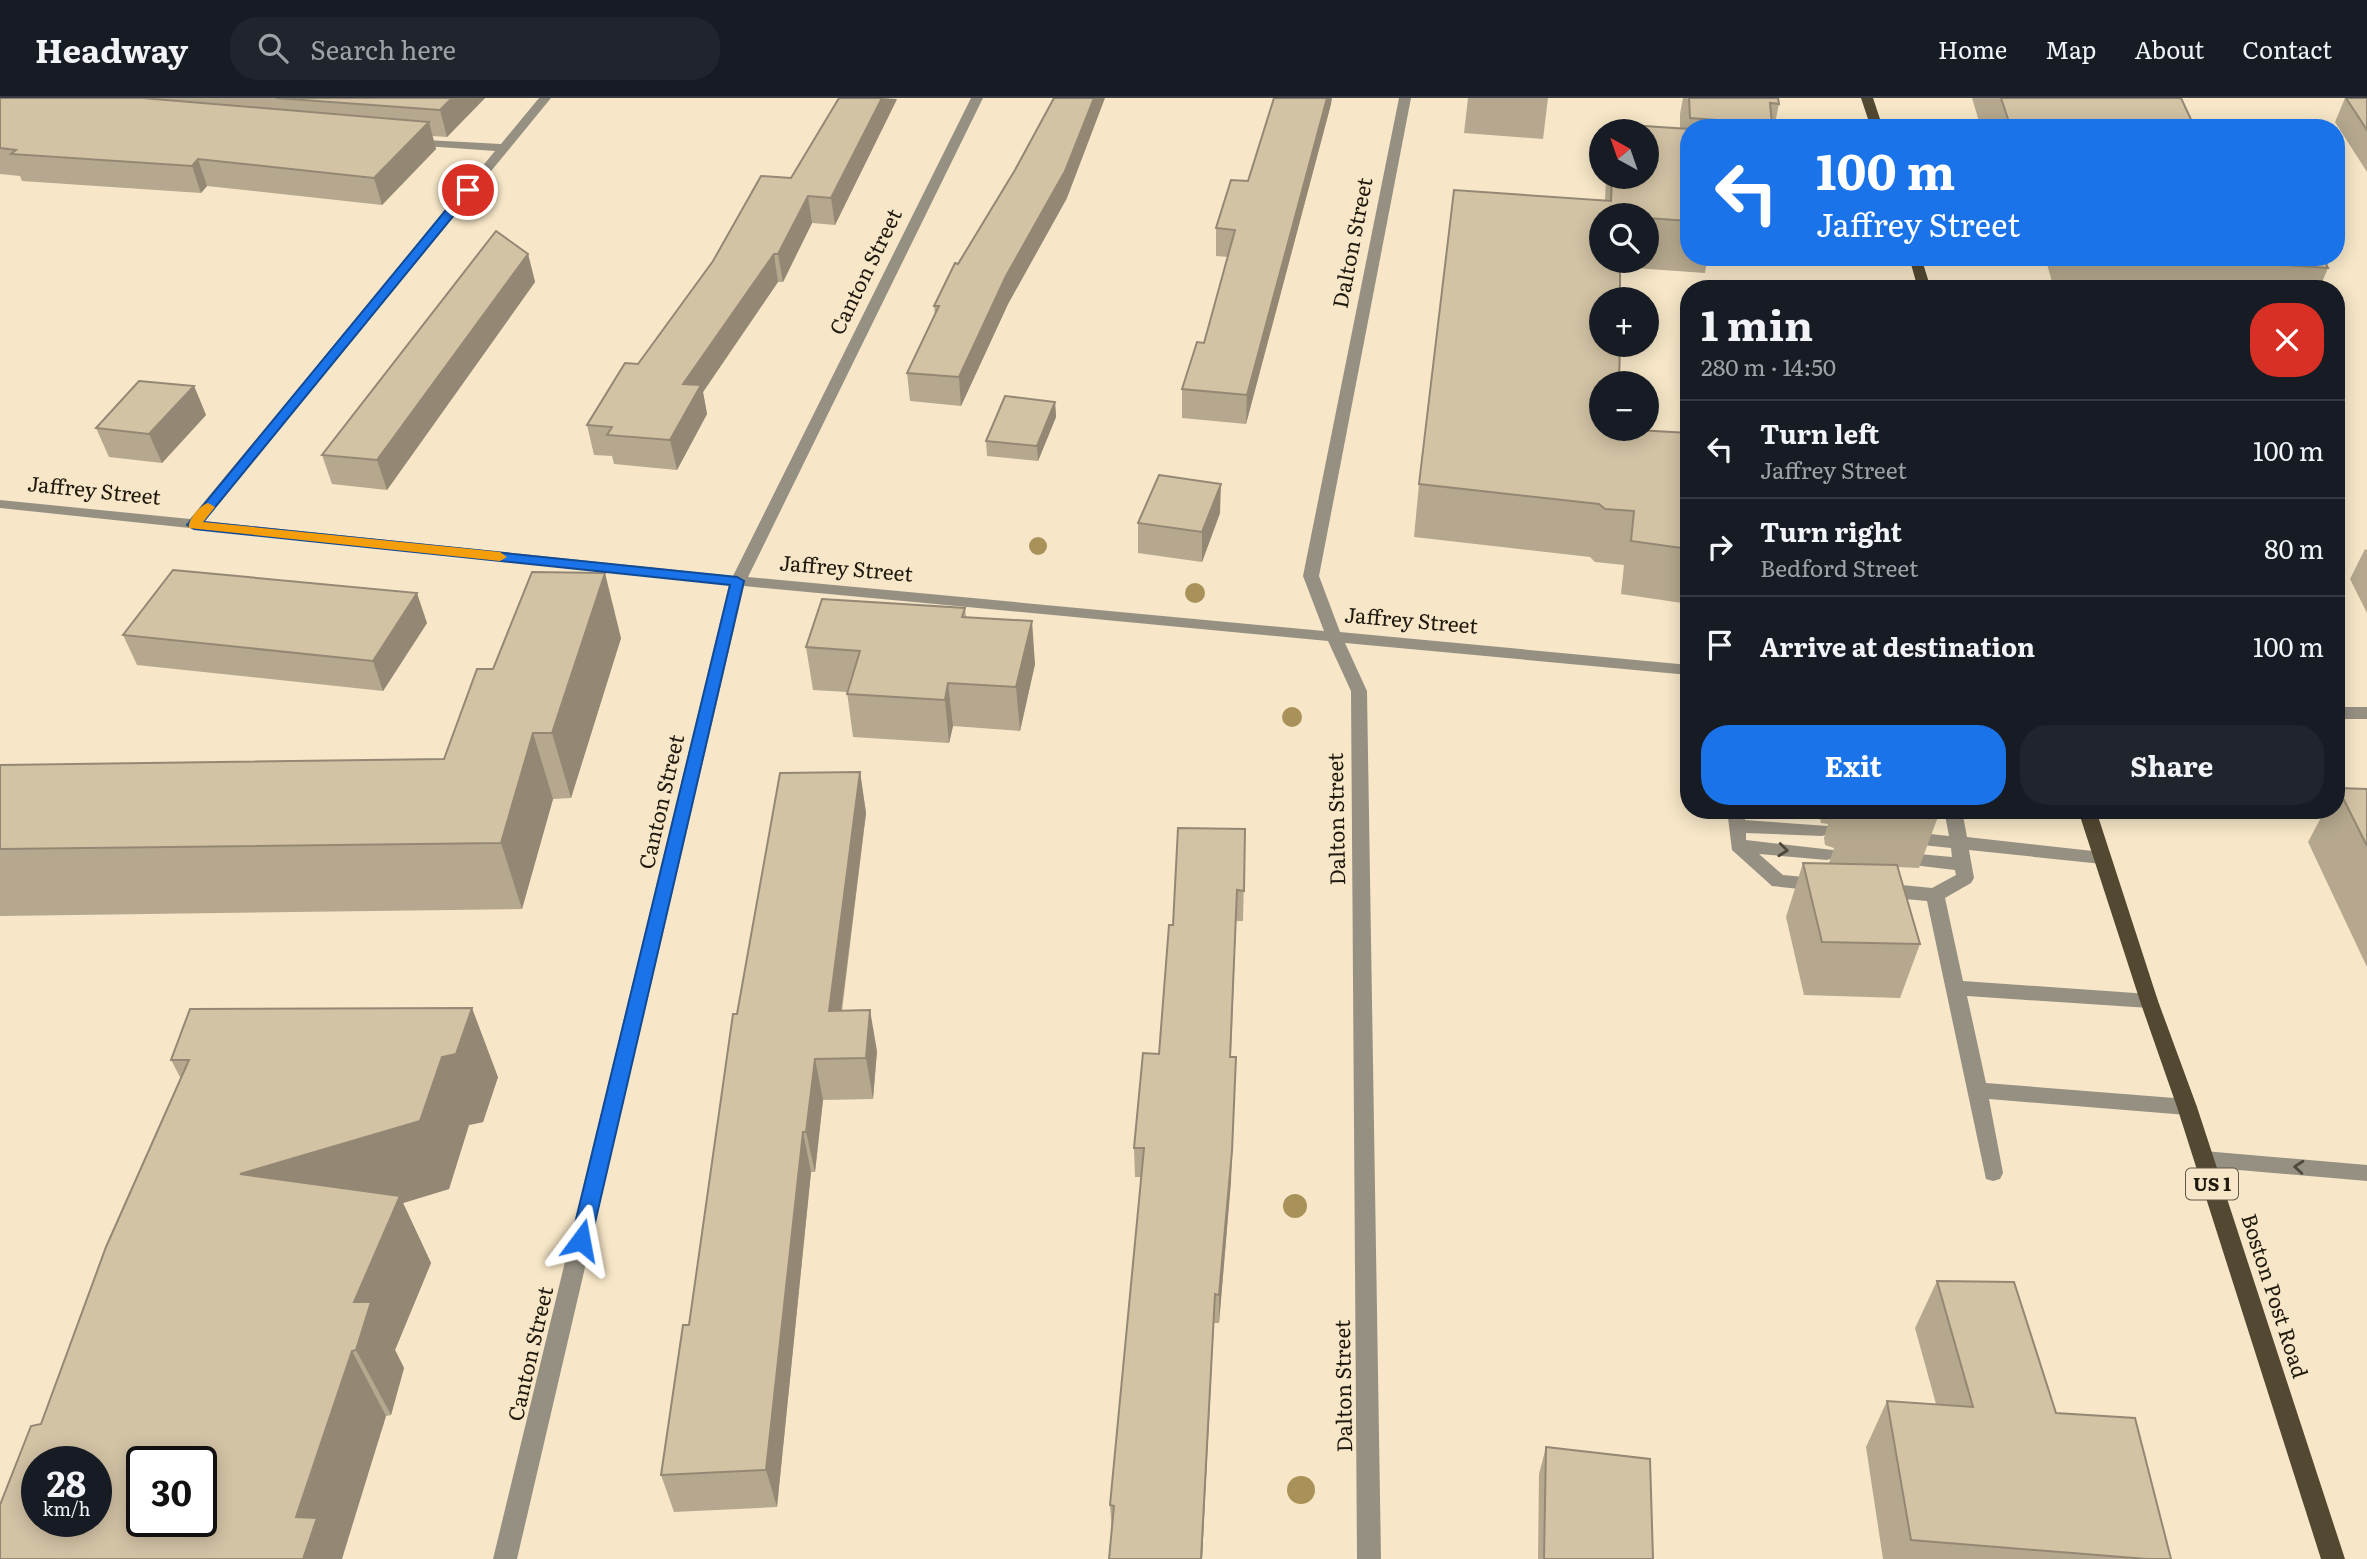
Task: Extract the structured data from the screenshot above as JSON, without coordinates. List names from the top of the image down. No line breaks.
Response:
{"streets":{"main road":["US 1","Boston Post Road"],"street":["Dalton Street","Canton Street","Jaffrey Street"]},"crossings":[["Dalton Street","Jaffrey Street"],["Canton Street","Jaffrey Street"]],"north":"top left","page":{"header":"Headway","search":"Search here","nav":["Home","Map","About","Contact"],"map_buttons":["+","−"],"turn":["100 m","Jaffrey Street"],"heading":["1 min","280 m · 14:50"],"list":[{"name":"Turn left","note":"Jaffrey Street","value":"100 m"},{"name":"Turn right","note":"Bedford Street","value":"80 m"},{"name":"Arrive at destination","value":"100 m"}],"buttons":["Exit","Share"],"speed":"28 km/h","limit":"30"}}
